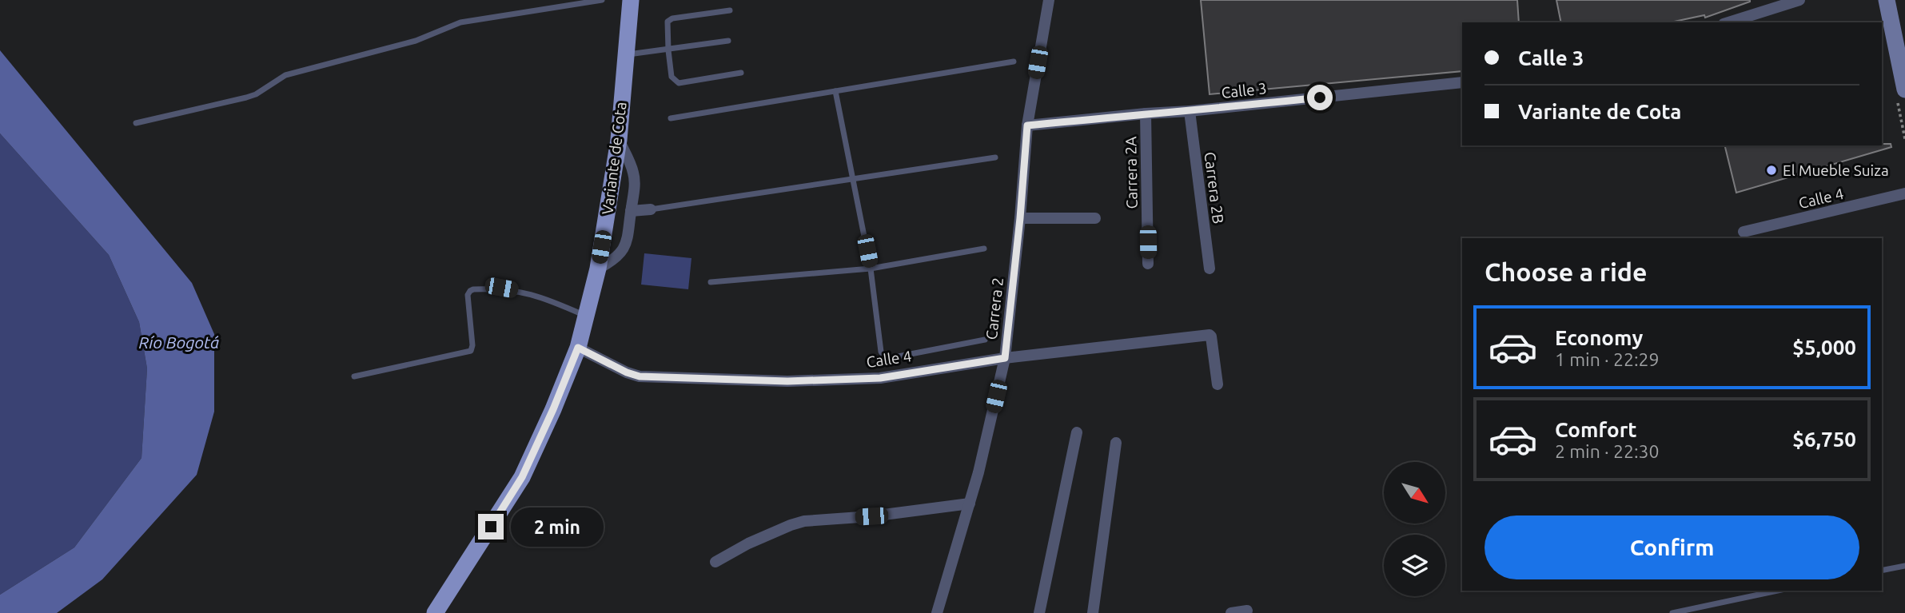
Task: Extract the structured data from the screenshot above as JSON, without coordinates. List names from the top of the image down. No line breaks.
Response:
{"streets":{"main road":["Variante de Cota"],"street":["Calle 3","Carrera 2A","Carrera 2B","Calle 4","Carrera 2"]},"crossings":[["Calle 3","Carrera 2A"],["Calle 3","Carrera 2B"],["Calle 3","Carrera 2"],["Variante de Cota","Calle 4"],["Calle 4","Carrera 2"]],"water":["Río Bogotá"],"places":["El Mueble Suiza"],"north":"bottom right","page":{"banner":["Calle 3","Variante de Cota"],"heading":"Choose a ride","list":[{"name":"Economy","note":"1 min · 22:29","value":"$5,000"},{"name":"Comfort","note":"2 min · 22:30","value":"$6,750"}],"buttons":"Confirm","bubble":"2 min"}}
